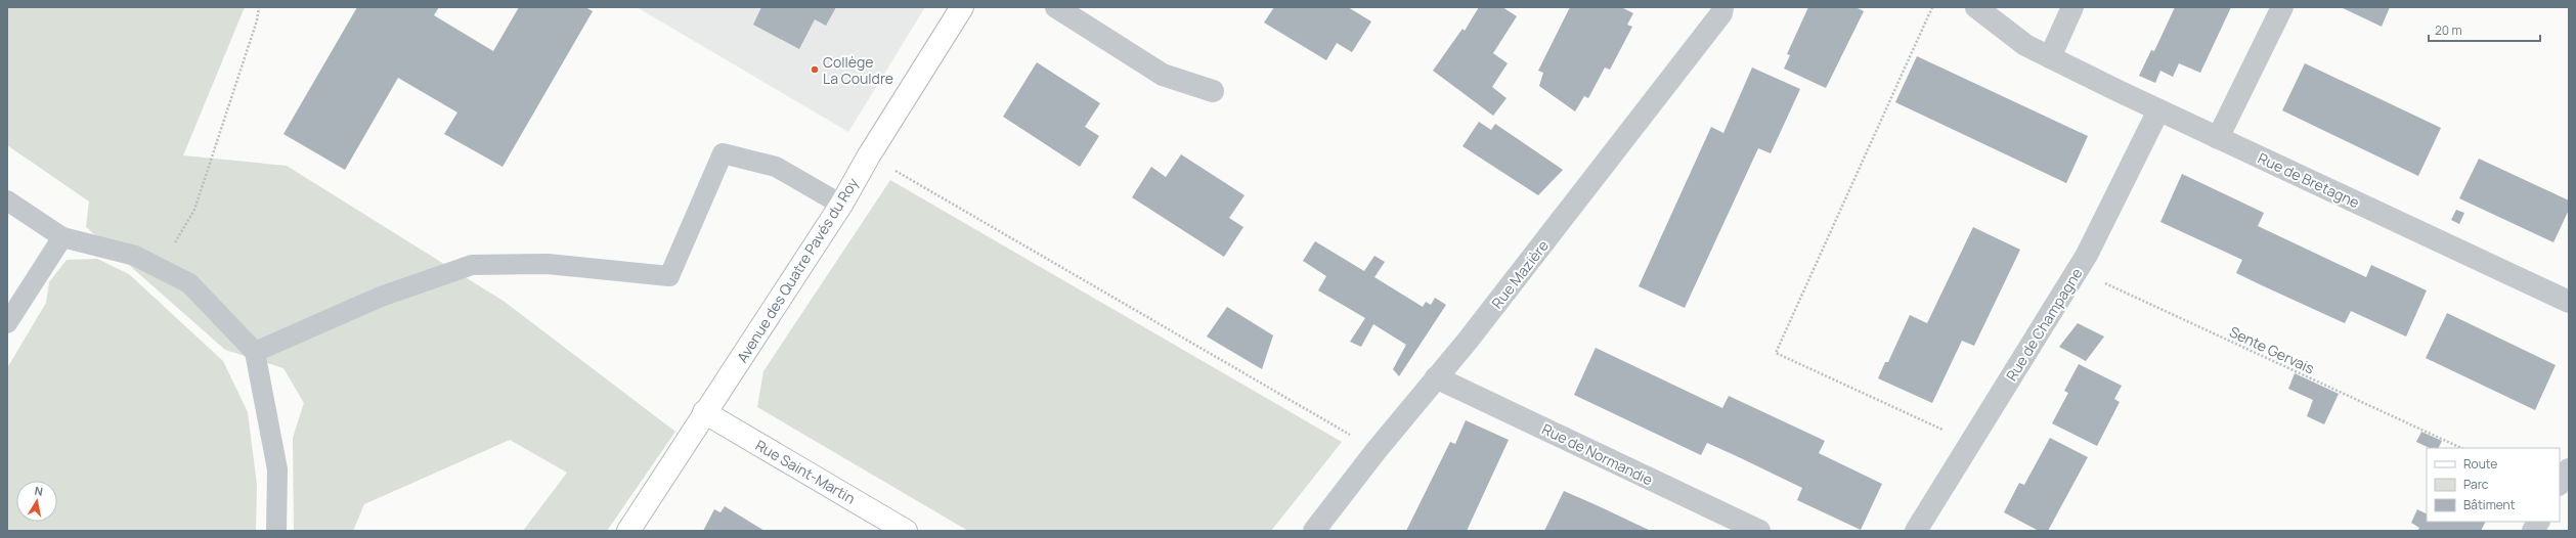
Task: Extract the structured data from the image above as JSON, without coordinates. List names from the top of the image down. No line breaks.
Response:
{"streets":{"street":["Rue de Bretagne","Avenue des Quatre Pavés du Roy","Rue Mazière","Rue de Champagne","Rue de Normandie","Rue Saint-Martin"],"path":["Sente Gervais"]},"crossings":[["Rue de Bretagne","Rue de Champagne"],["Avenue des Quatre Pavés du Roy","Rue Saint-Martin"],["Rue Mazière","Rue de Normandie"],["Rue de Champagne","Sente Gervais"]],"places":["Collège La Couldre"],"legend":["Route","Parc","Bâtiment"],"scale_bar":"20 m","north":"top"}
